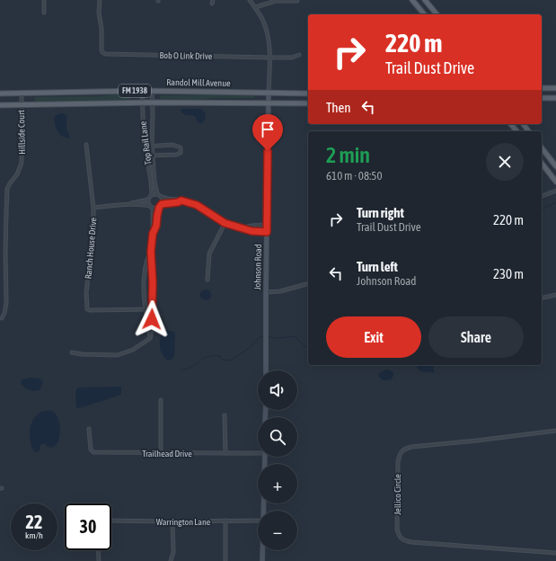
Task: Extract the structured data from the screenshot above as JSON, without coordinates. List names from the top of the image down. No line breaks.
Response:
{"streets":{"main road":["Randol Mill Avenue","FM 1938"],"street":["Bob O Link Drive","Hillside Court","Top Rail Lane","Ranch House Drive","Johnson Road","Trailhead Drive","Jellico Circle","Warrington Lane"]},"crossings":[["Randol Mill Avenue","Hillside Court"],["Randol Mill Avenue","Top Rail Lane"],["Randol Mill Avenue","Johnson Road"],["FM 1938","Hillside Court"],["FM 1938","Top Rail Lane"],["FM 1938","Johnson Road"]],"page":{"turn":["220 m","Trail Dust Drive"],"then":"Then","heading":["2 min","610 m · 08:50"],"list":[{"name":"Turn right","note":"Trail Dust Drive","value":"220 m"},{"name":"Turn left","note":"Johnson Road","value":"230 m"}],"buttons":["Exit","Share"],"map_buttons":["+","−"],"speed":"22 km/h","limit":"30"}}
